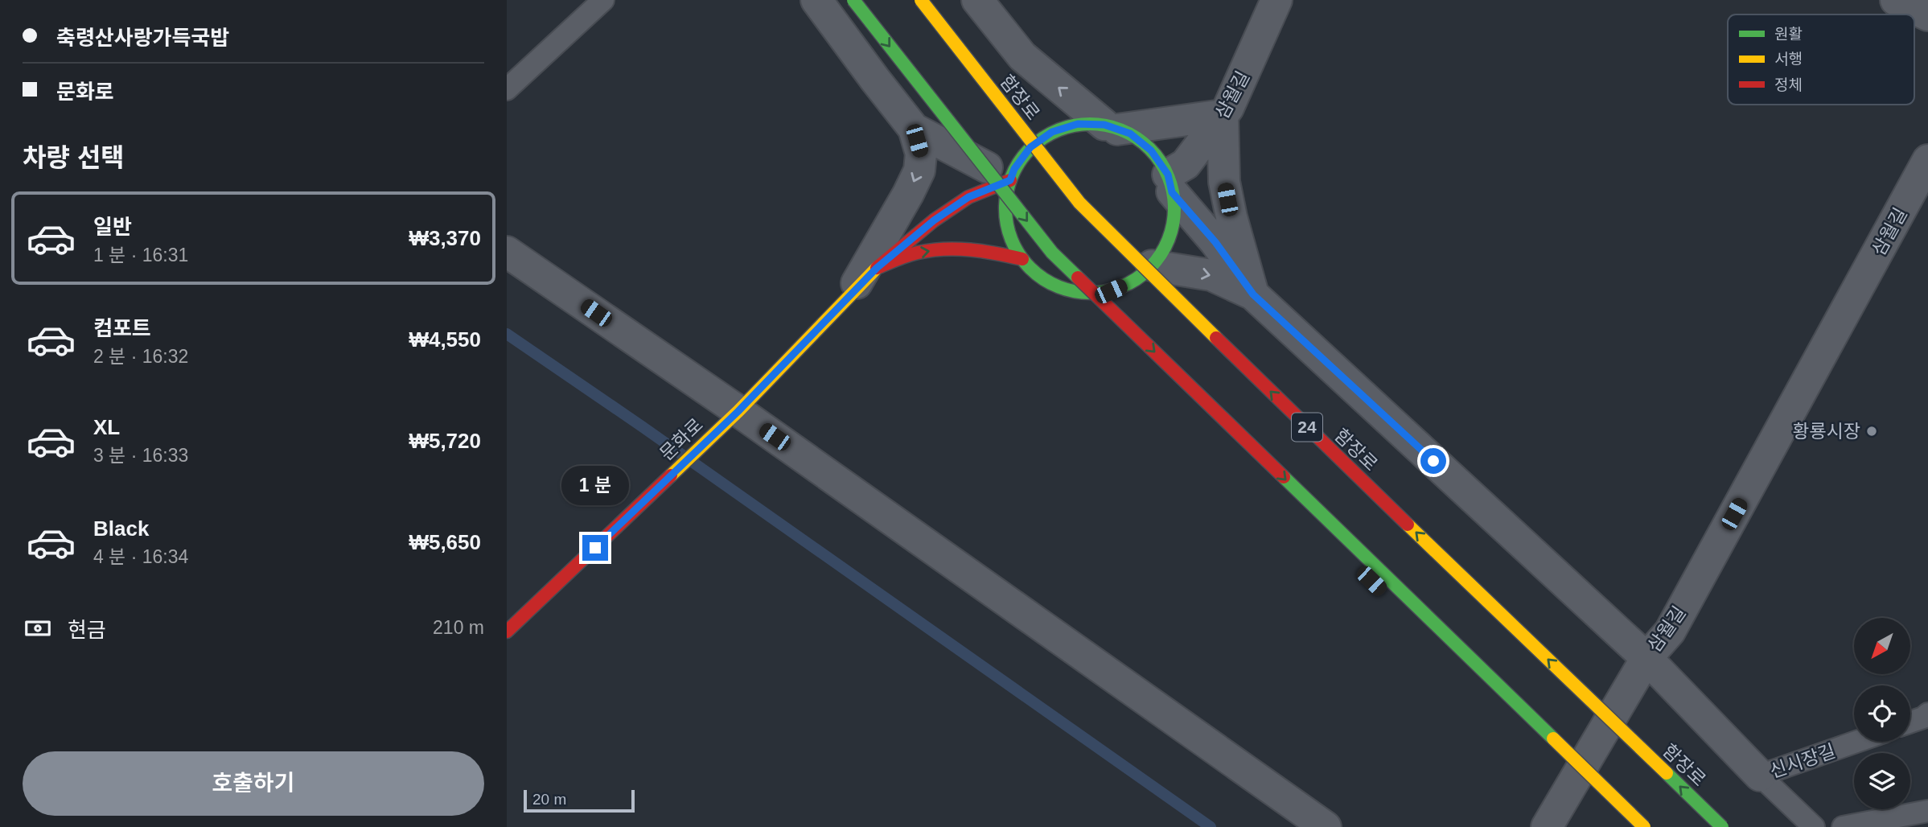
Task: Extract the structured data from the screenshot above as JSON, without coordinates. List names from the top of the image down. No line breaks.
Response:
{"streets":{"main road":["함장로","24","문화로"],"street":["삼월길"],"lane":["신시장길"]},"crossings":[["삼월길","문화로"]],"places":["황룡시장"],"legend":["원활","서행","정체"],"scale_bar":"20 m","north":"bottom left","page":{"banner":["축령산사랑가득국밥","문화로"],"heading":"차량 선택","list":[{"name":"일반","note":"1 분 · 16:31","value":"₩3,370"},{"name":"컴포트","note":"2 분 · 16:32","value":"₩4,550"},{"name":"XL","note":"3 분 · 16:33","value":"₩5,720"},{"name":"Black","note":"4 분 · 16:34","value":"₩5,650"}],"bubble":"1 분","pay":["현금","210 m"],"buttons":"호출하기","scale":"20 m"}}
